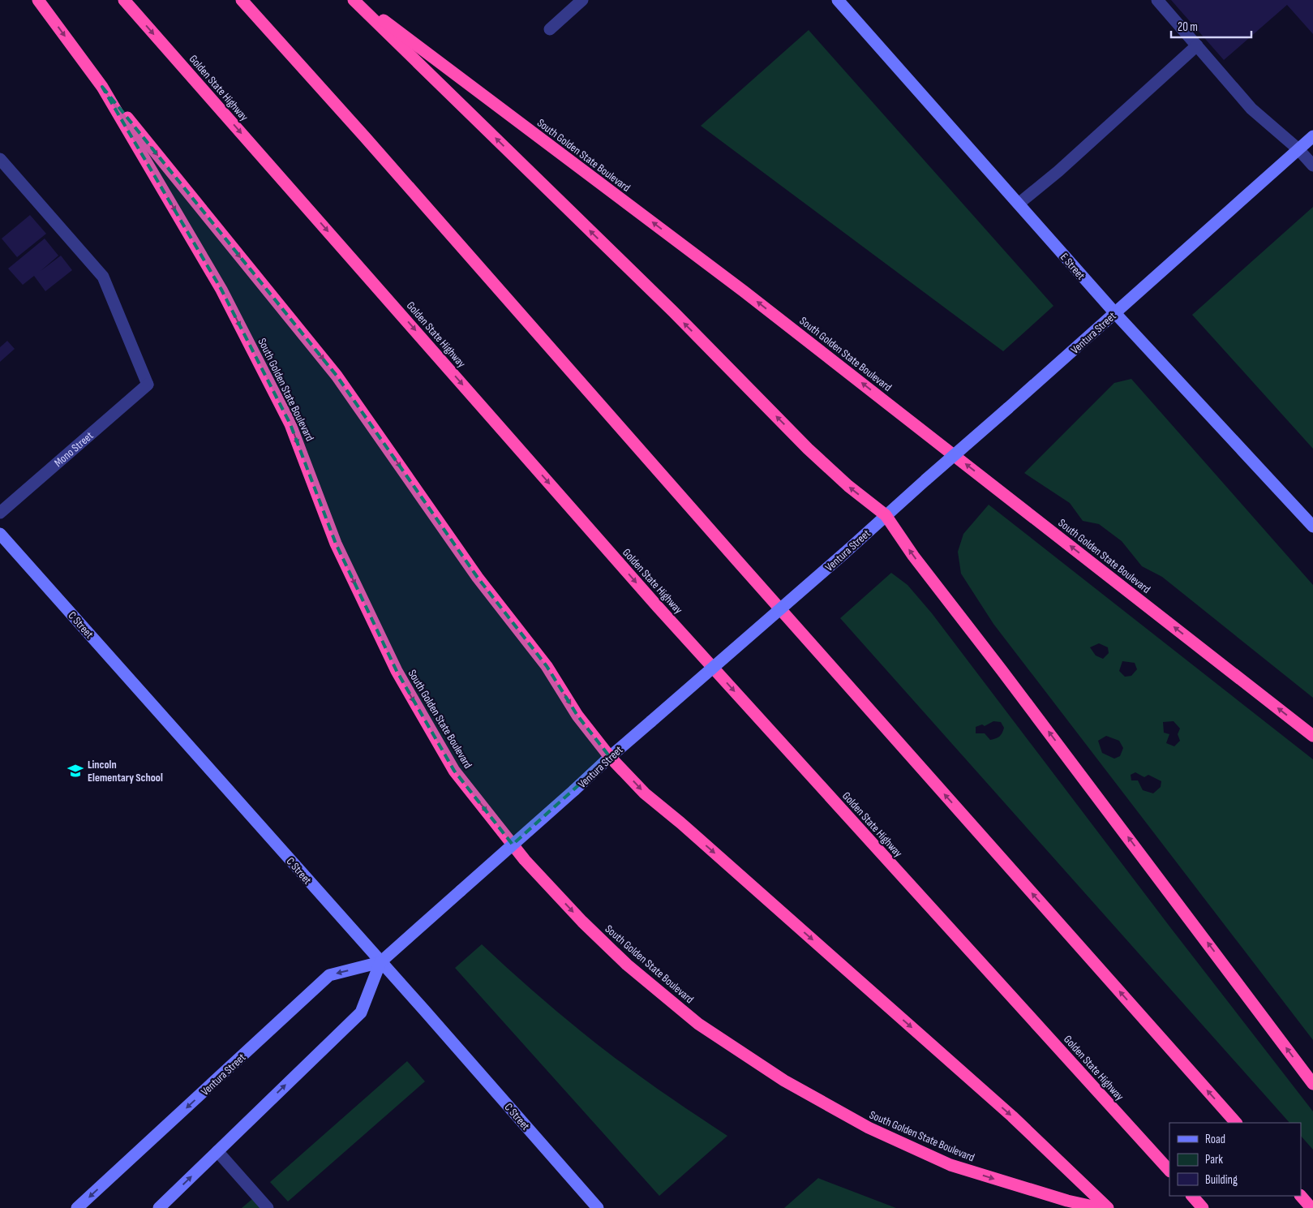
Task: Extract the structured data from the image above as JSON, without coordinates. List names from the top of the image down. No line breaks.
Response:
{"streets":{"highway":["Golden State Highway","South Golden State Boulevard"],"main road":["E Street","Ventura Street","C Street"],"street":["Mono Street"]},"crossings":[["E Street","Ventura Street"],["Ventura Street","C Street"]],"places":{"school or university":["Lincoln Elementary School"]},"legend":["Road","Park","Building"],"scale_bar":"20 m"}
